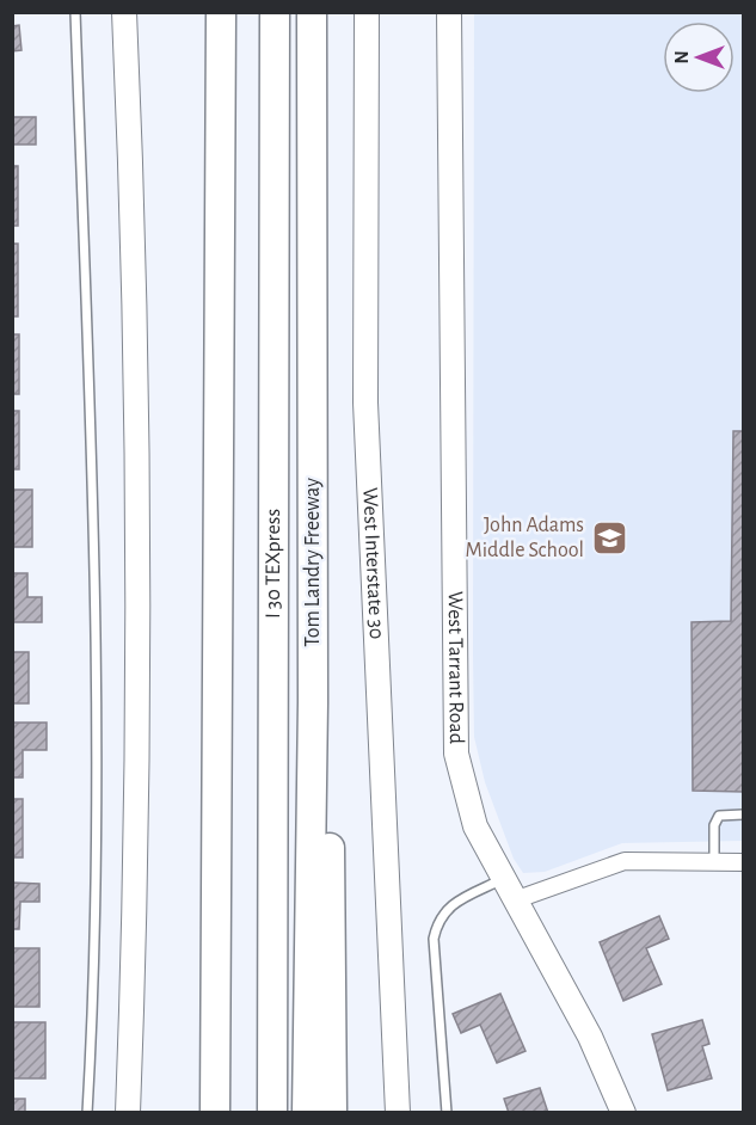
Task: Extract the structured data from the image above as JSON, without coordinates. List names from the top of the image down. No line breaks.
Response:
{"streets":{"highway":["I 30 TEXpress","Tom Landry Freeway"],"main road":["West Interstate 30","West Tarrant Road"]},"places":{"school or university":["John Adams Middle School"]},"north":"left"}
